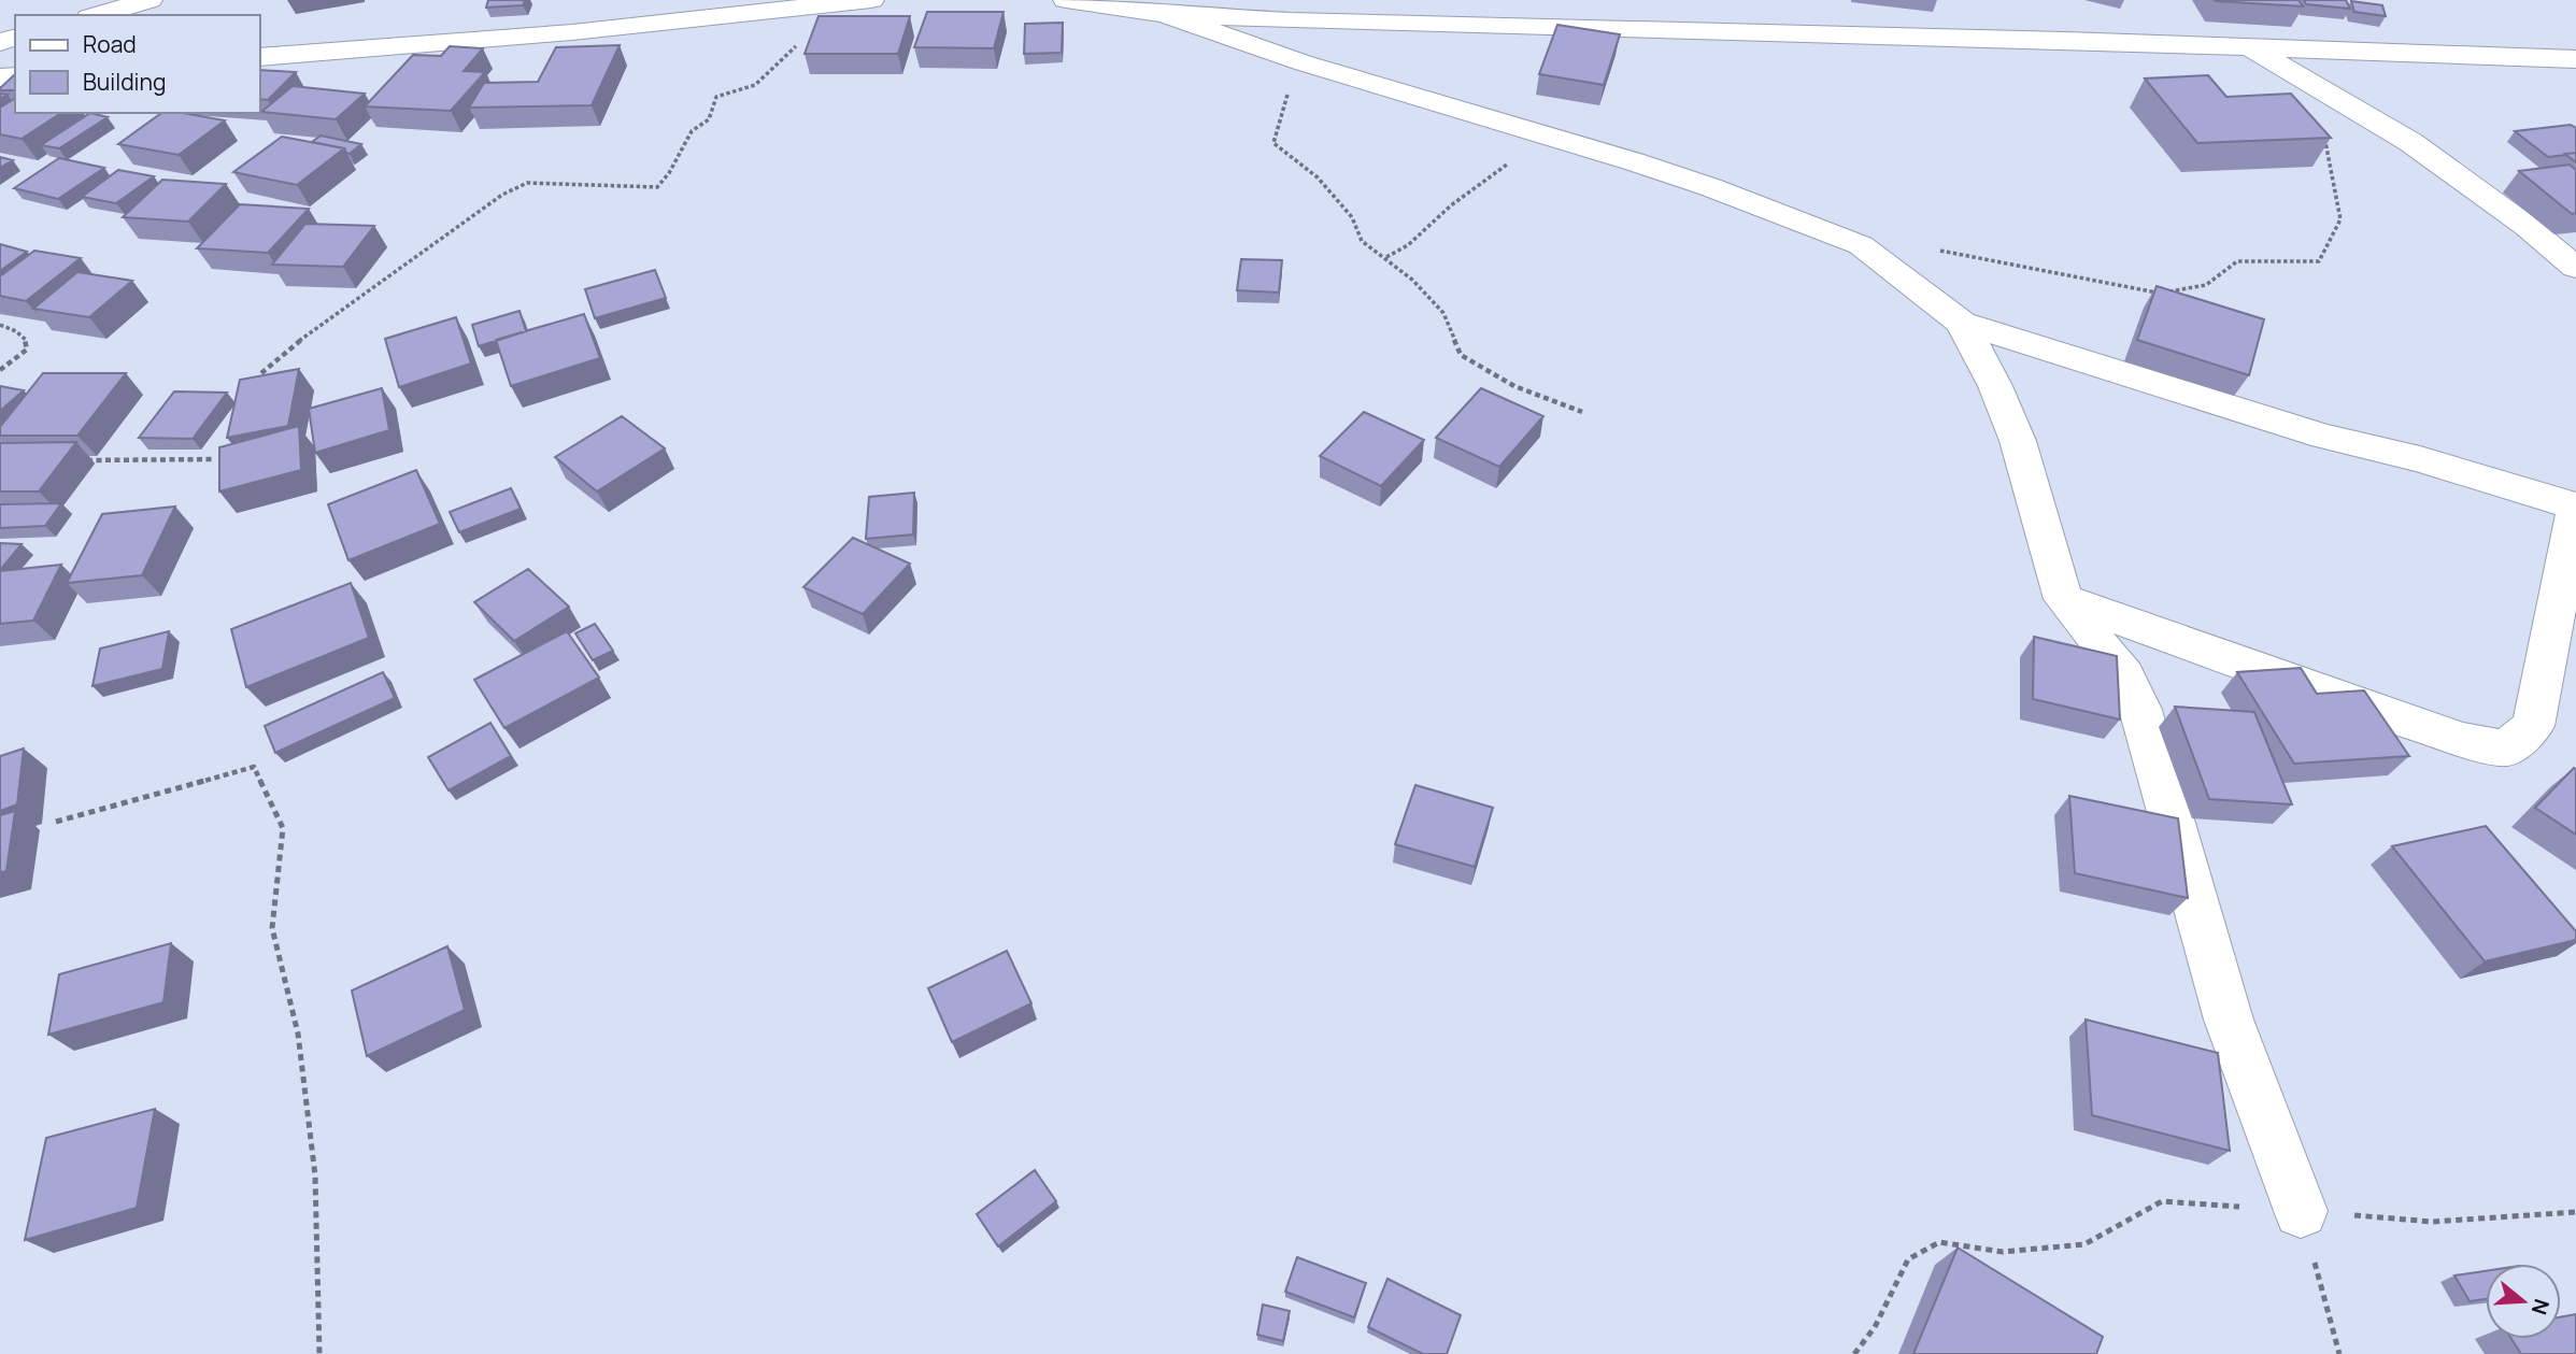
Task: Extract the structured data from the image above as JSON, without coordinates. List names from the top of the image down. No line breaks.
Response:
{"legend":["Road","Building"],"north":"right"}
